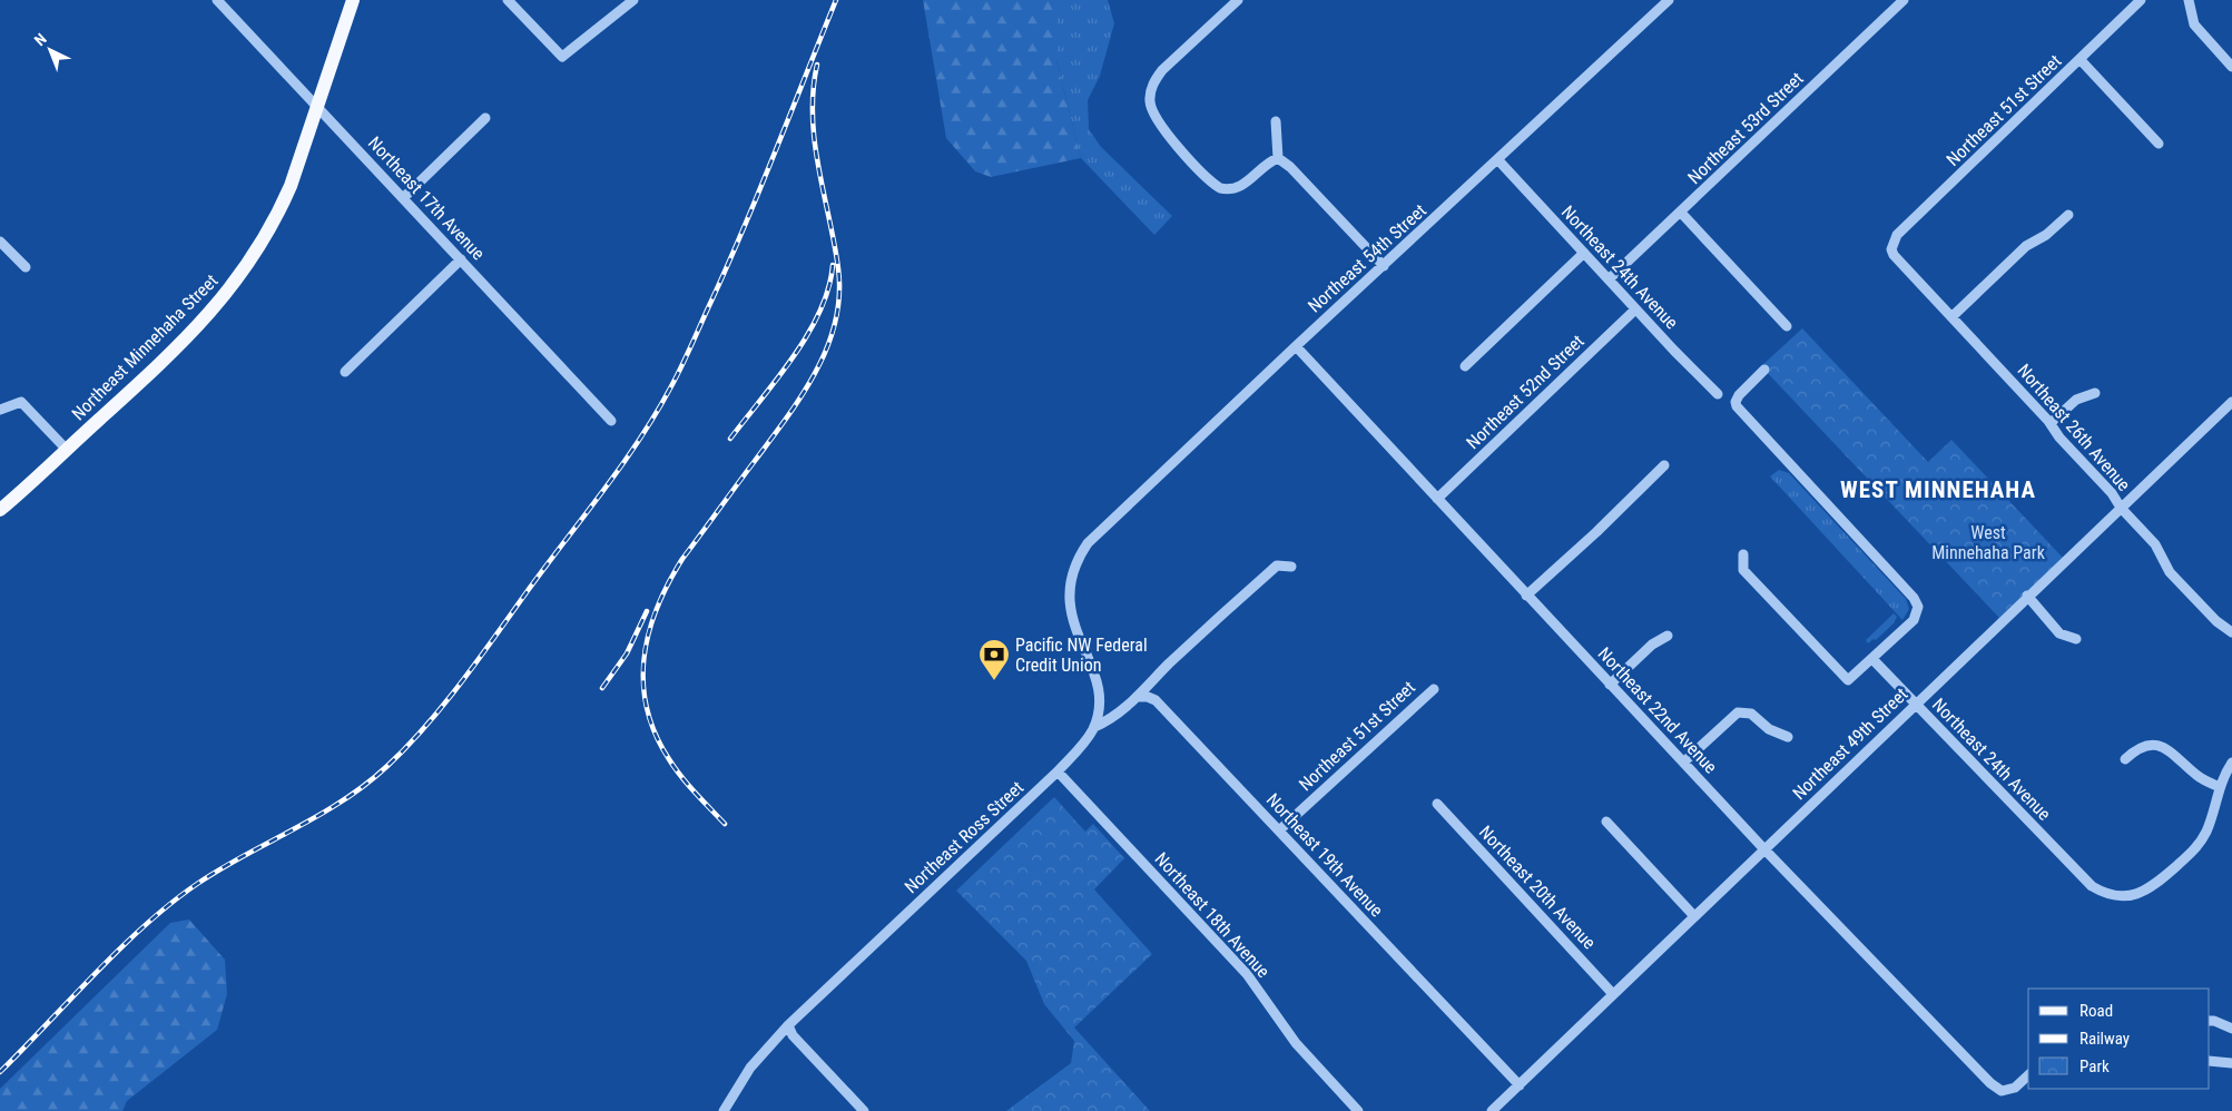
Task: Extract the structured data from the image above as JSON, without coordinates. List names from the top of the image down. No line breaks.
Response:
{"streets":{"main road":["Northeast Minnehaha Street"],"street":["Northeast 51st Street","Northeast 53rd Street","Northeast 17th Avenue","Northeast 54th Street","Northeast 24th Avenue","Northeast 52nd Street","Northeast 26th Avenue","Northeast 22nd Avenue","Northeast 49th Street","Northeast Ross Street","Northeast 19th Avenue","Northeast 20th Avenue","Northeast 18th Avenue"]},"crossings":[["Northeast 51st Street","Northeast 26th Avenue"],["Northeast 51st Street","Northeast 19th Avenue"],["Northeast 53rd Street","Northeast 24th Avenue"],["Northeast 17th Avenue","Northeast Minnehaha Street"],["Northeast 54th Street","Northeast 24th Avenue"],["Northeast 54th Street","Northeast 22nd Avenue"],["Northeast 54th Street","Northeast Ross Street"],["Northeast 24th Avenue","Northeast 52nd Street"],["Northeast 24th Avenue","Northeast 49th Street"],["Northeast 52nd Street","Northeast 22nd Avenue"],["Northeast 26th Avenue","Northeast 49th Street"],["Northeast 22nd Avenue","Northeast 49th Street"],["Northeast 49th Street","Northeast 19th Avenue"],["Northeast 49th Street","Northeast 20th Avenue"],["Northeast Ross Street","Northeast 18th Avenue"]],"districts":["WEST MINNEHAHA"],"parks":["West Minnehaha Park"],"places":{"bank":["Pacific NW Federal Credit Union"]},"legend":["Road","Railway","Park"],"north":"top left"}
